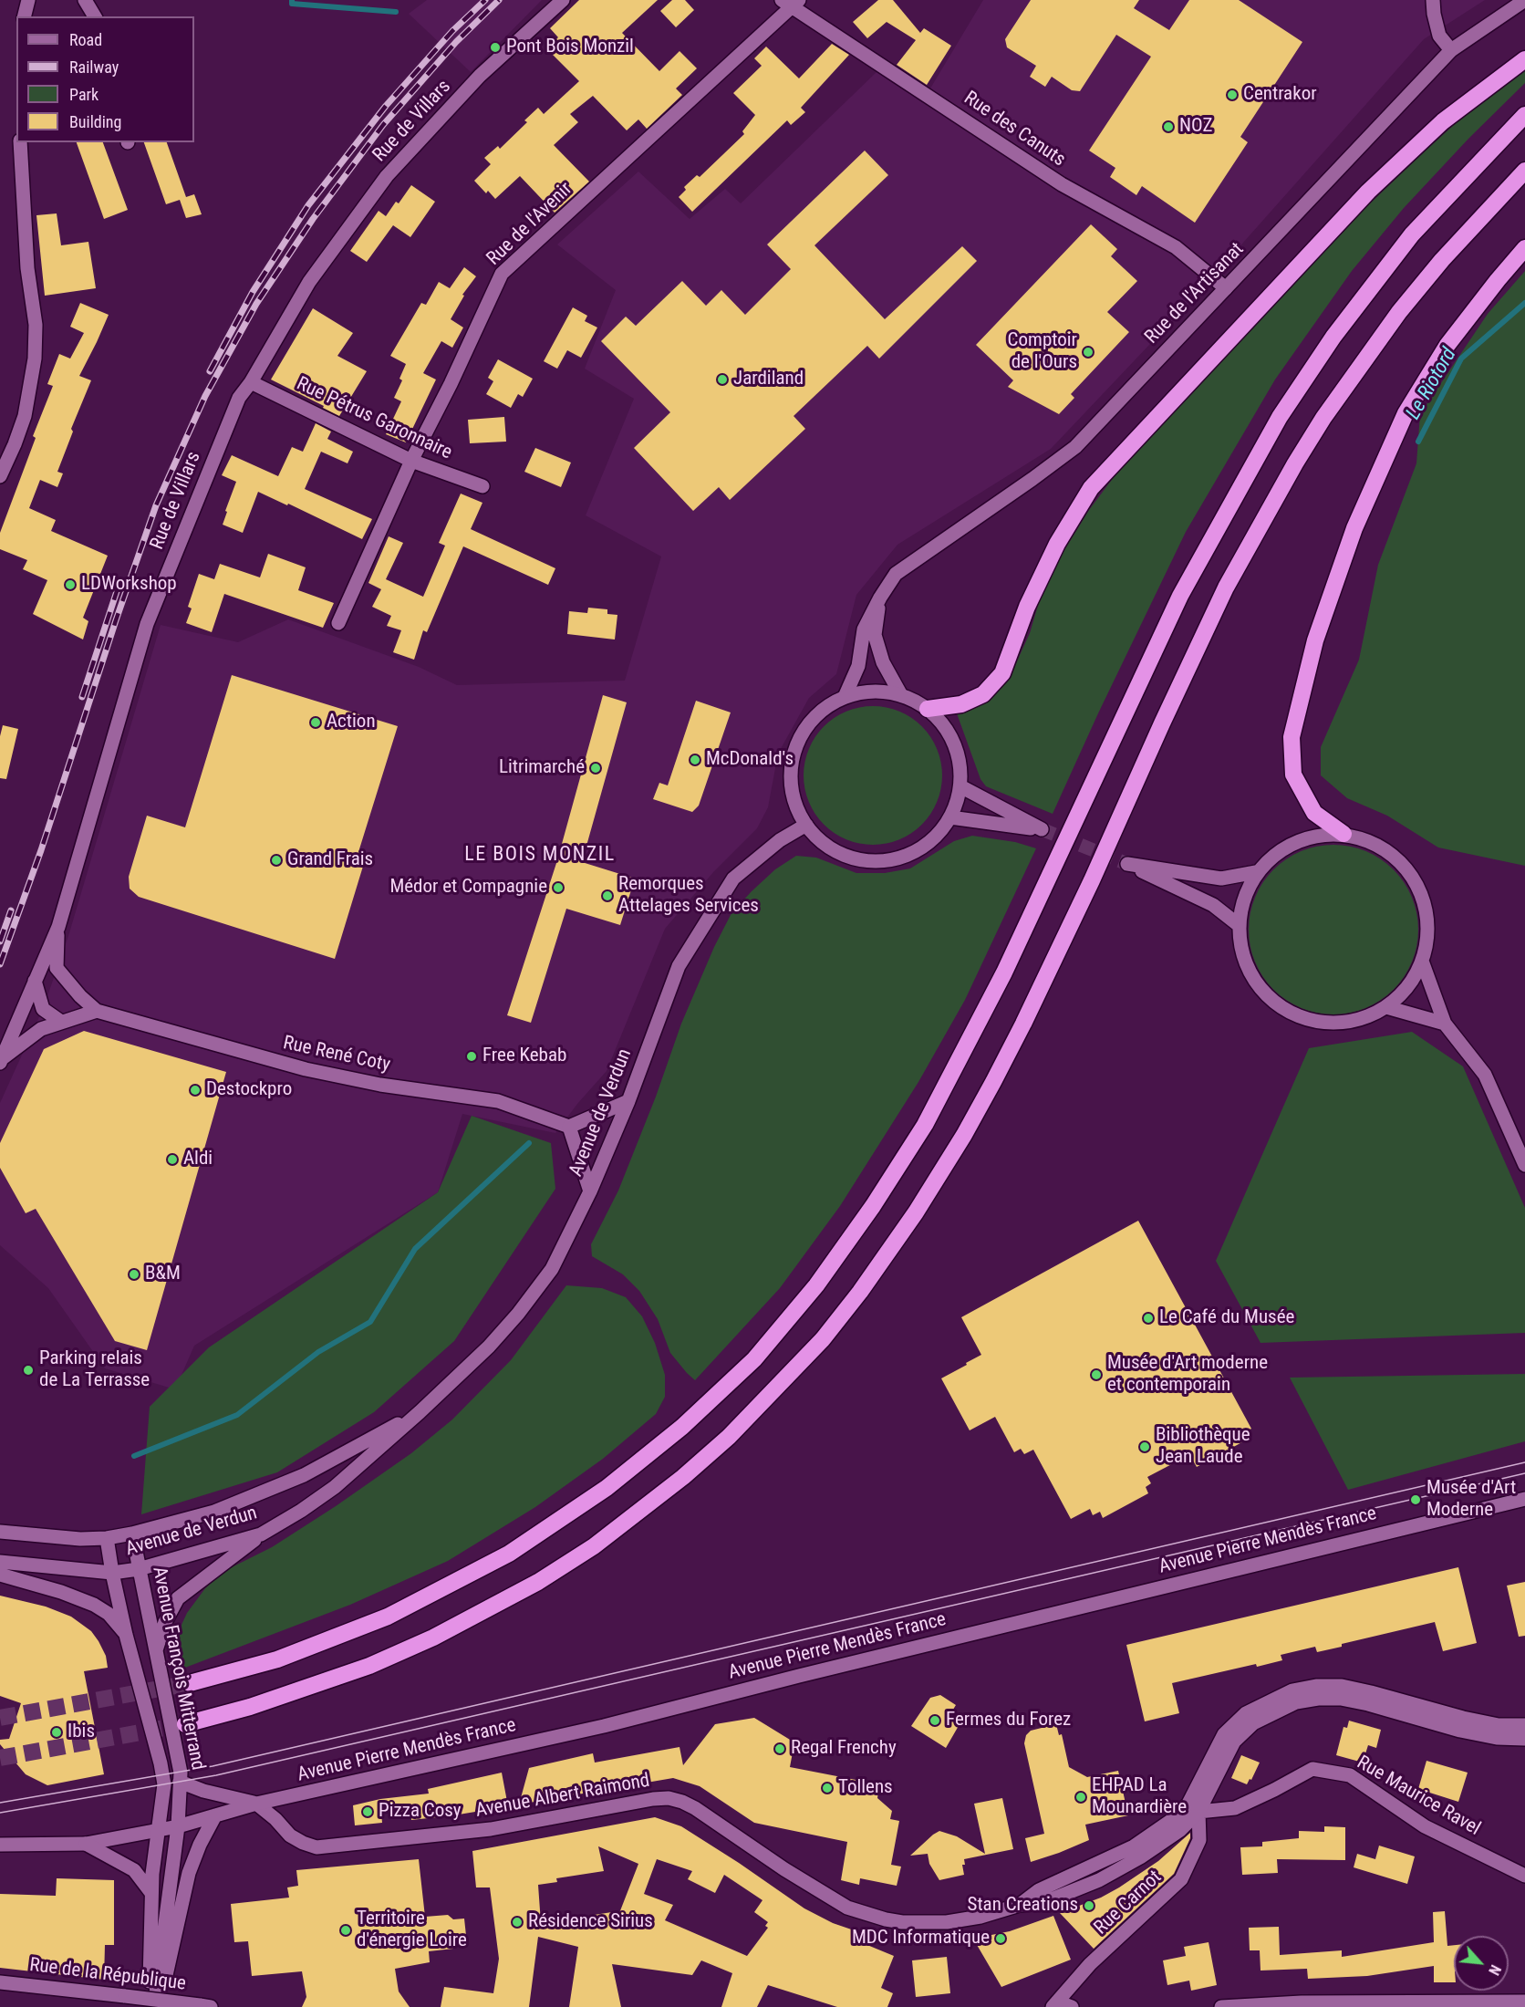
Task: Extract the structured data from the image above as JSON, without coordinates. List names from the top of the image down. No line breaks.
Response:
{"streets":{"street":["Rue de Villars","Rue des Canuts","Rue de l'Avenir","Rue de l'Artisanat","Rue Pétrus Garonnaire","Rue René Coty","Avenue de Verdun","Avenue Pierre Mendès France","Avenue François Mitterrand","Avenue Albert Raimond","Rue Maurice Ravel","Rue Carnot","Rue de la République"]},"crossings":[["Rue de Villars","Rue Pétrus Garonnaire"],["Rue de Villars","Rue René Coty"],["Rue des Canuts","Rue de l'Avenir"],["Rue des Canuts","Rue de l'Artisanat"],["Rue de l'Avenir","Rue Pétrus Garonnaire"],["Rue de l'Artisanat","Avenue de Verdun"],["Avenue de Verdun","Avenue François Mitterrand"],["Avenue Pierre Mendès France","Avenue François Mitterrand"],["Avenue Pierre Mendès France","Avenue Albert Raimond"],["Avenue Albert Raimond","Rue Maurice Ravel"],["Avenue Albert Raimond","Rue Carnot"],["Rue Maurice Ravel","Rue Carnot"]],"districts":["LE BOIS MONZIL"],"water":["Le Riotord"],"places":["Pont Bois Monzil","Centrakor","NOZ","Comptoir de l'Ours","Jardiland","LDWorkshop","Action","McDonald's","Litrimarché","Grand Frais","Médor et Compagnie","Remorques Attelages Services","Free Kebab","Destockpro","Aldi","B&M","Le Café du Musée","Parking relais de La Terrasse","Musée d'Art moderne et contemporain","Bibliothèque Jean Laude","Musée d'Art Moderne","Fermes du Forez","Ibis","Regal Frenchy","Tollens","EHPAD La Mounardière","Pizza Cosy","Stan Creations","Résidence Sirius","Territoire d'énergie Loire","MDC Informatique"],"legend":["Road","Railway","Park","Building"],"north":"bottom right"}
